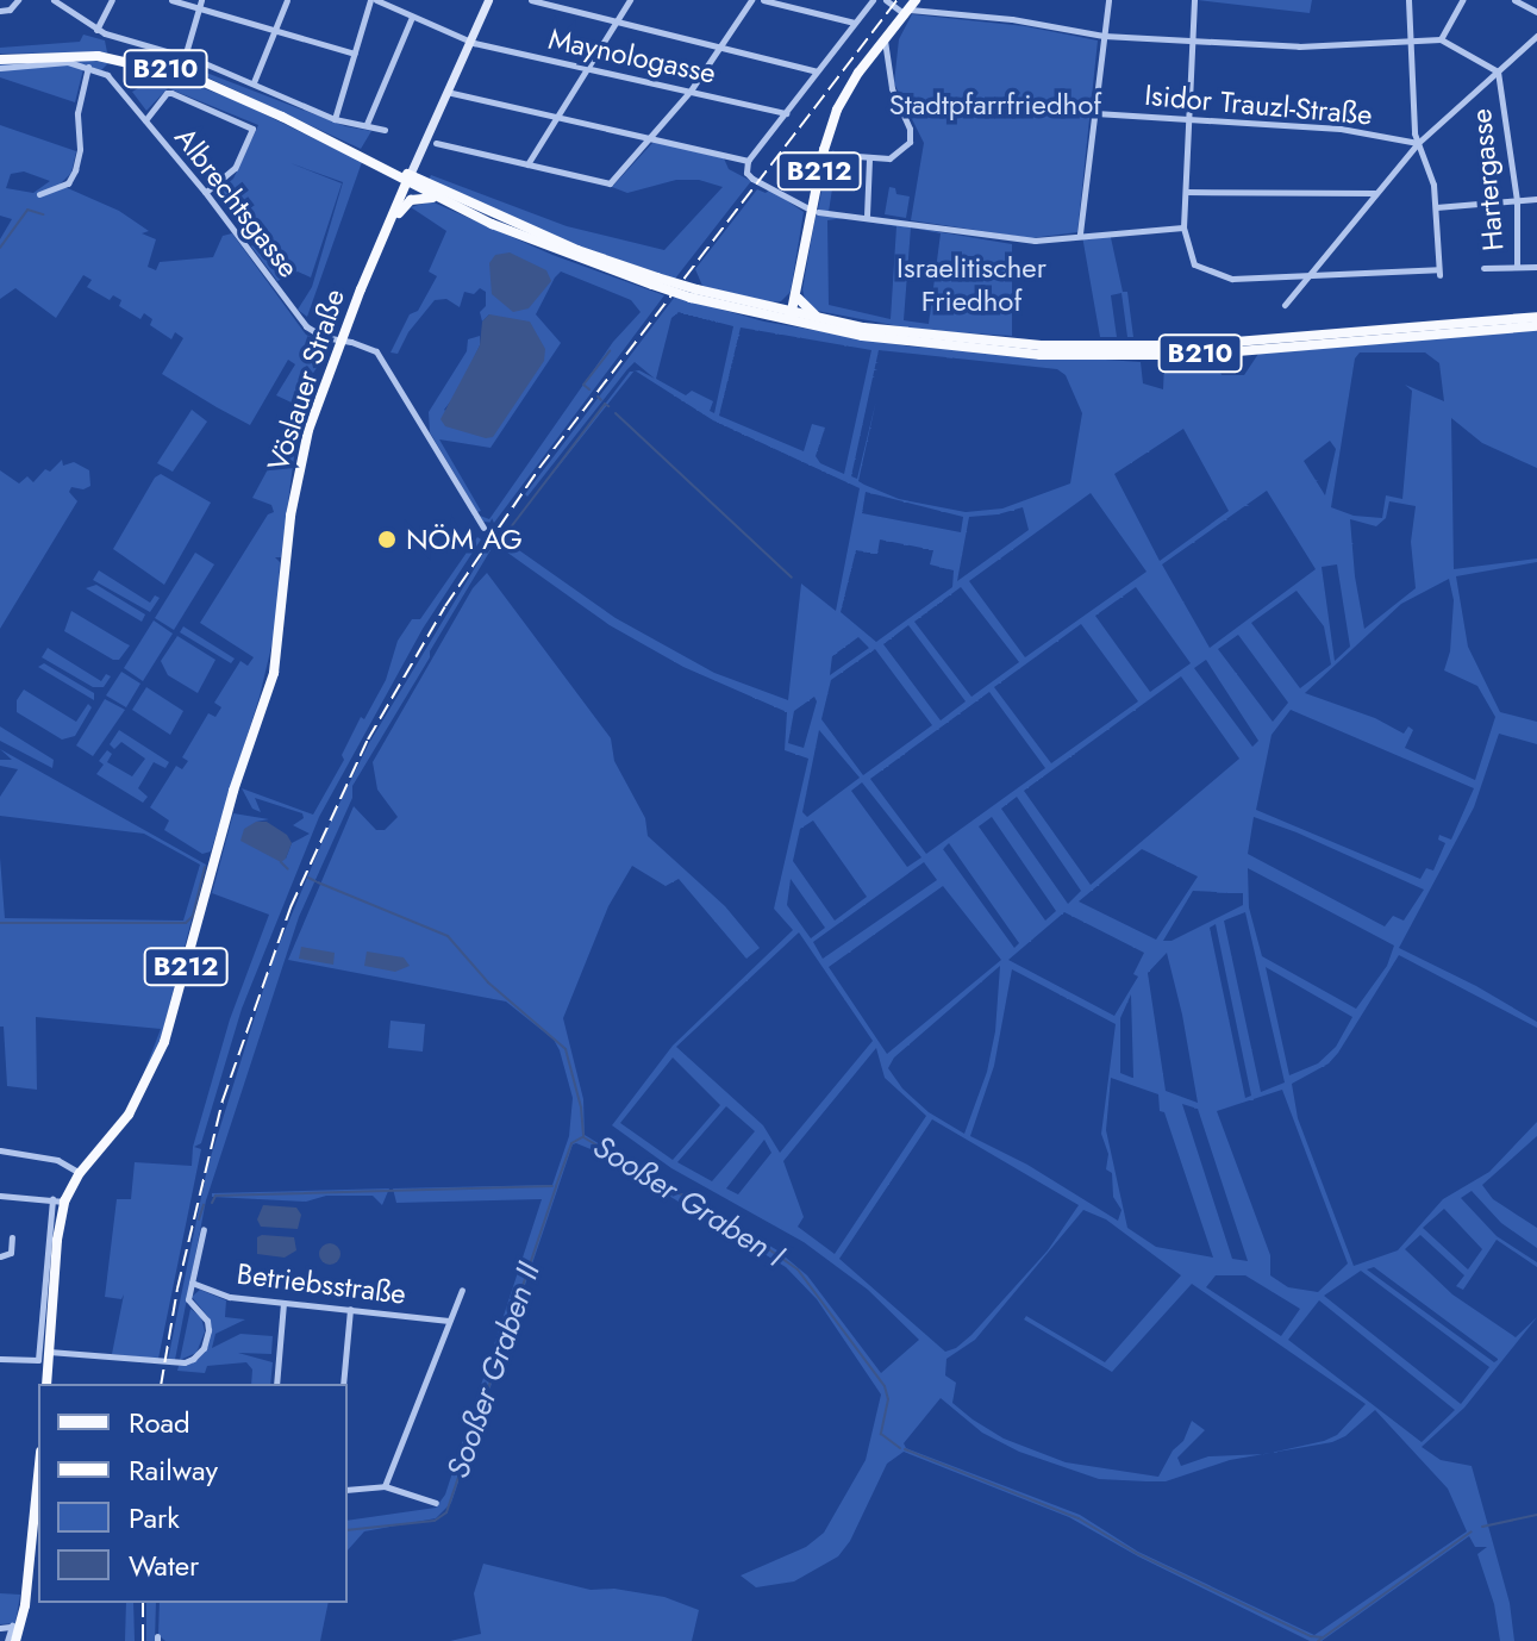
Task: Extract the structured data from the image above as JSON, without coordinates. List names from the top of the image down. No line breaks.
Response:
{"streets":{"main road":["B210","B212","Vöslauer Straße"],"street":["Maynologasse","Isidor Trauzl-Straße","Hartergasse","Albrechtsgasse","Betriebsstraße"]},"crossings":[["Maynologasse","Vöslauer Straße"],["B210","B212"],["B210","Vöslauer Straße"],["B212","Vöslauer Straße"],["Albrechtsgasse","Vöslauer Straße"]],"water":["Sooßer Graben I","Sooßer Graben II"],"parks":["Stadtpfarrfriedhof","Israelitischer Friedhof"],"places":["NÖM AG"],"legend":["Road","Railway","Park","Water"]}
